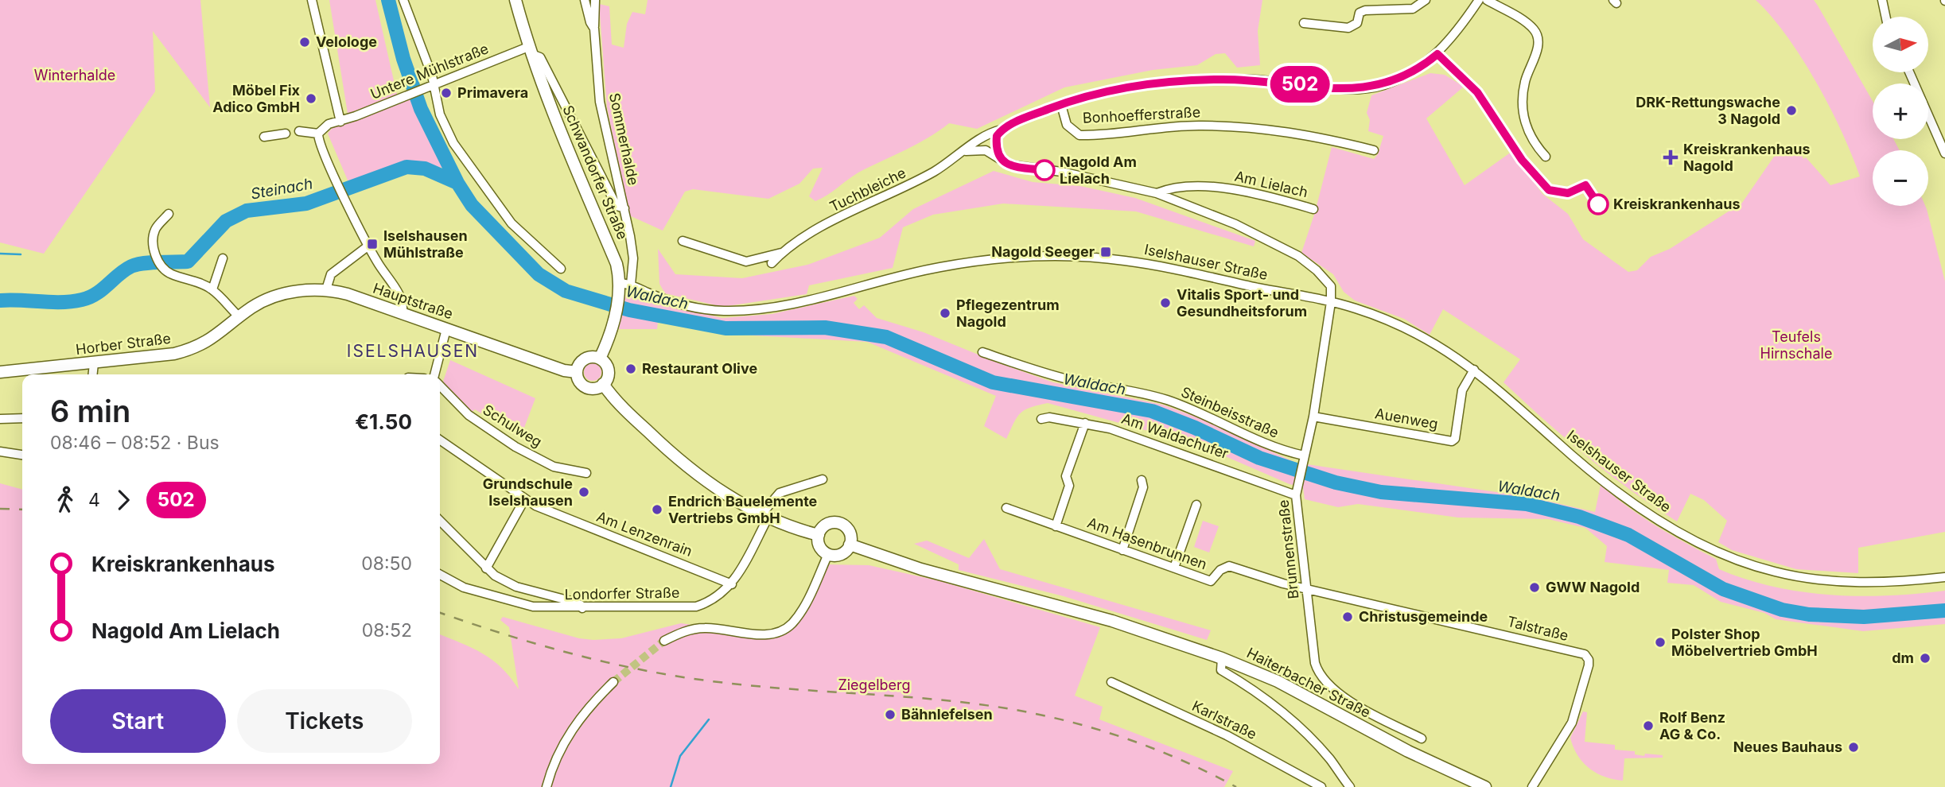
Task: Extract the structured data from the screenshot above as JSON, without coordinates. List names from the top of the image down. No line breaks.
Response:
{"streets":{"main road":["Schwandorfer Straße","Hauptstraße","Horber Straße","Haiterbacher Straße"],"street":["Untere Mühlstraße","Bonhoefferstraße","Sommerhalde","Am Lielach","Tuchbleiche","Iselshauser Straße","Steinbeisstraße","Auenweg","Schulweg","Am Waldachufer","Am Lenzenrain","Am Hasenbrunnen","Brunnenstraße","Londorfer Straße","Talstraße","Karlstraße"]},"crossings":[["Untere Mühlstraße","Schwandorfer Straße"],["Bonhoefferstraße","Tuchbleiche"],["Sommerhalde","Schwandorfer Straße"],["Sommerhalde","Iselshauser Straße"],["Schwandorfer Straße","Iselshauser Straße"],["Schwandorfer Straße","Hauptstraße"],["Iselshauser Straße","Auenweg"],["Iselshauser Straße","Brunnenstraße"],["Hauptstraße","Horber Straße"],["Hauptstraße","Schulweg"],["Steinbeisstraße","Brunnenstraße"],["Auenweg","Brunnenstraße"],["Am Waldachufer","Brunnenstraße"],["Am Lenzenrain","Londorfer Straße"],["Am Hasenbrunnen","Brunnenstraße"],["Am Hasenbrunnen","Talstraße"],["Brunnenstraße","Talstraße"]],"districts":["ISELSHAUSEN"],"water":["Steinach","Waldach"],"parks":["Winterhalde","Teufels Hirnschale","Ziegelberg"],"places":{"other":["Velologe","Primavera","Möbel Fix Adico GmbH","DRK-Rettungswache 3 Nagold","Nagold Am Lielach","Kreiskrankenhaus","Vitalis Sport- und Gesundheitsforum","Pflegezentrum Nagold","Restaurant Olive","Grundschule Iselshausen","Endrich Bauelemente Vertriebs GmbH","GWW Nagold","Christusgemeinde","Polster Shop Möbelvertrieb GmbH","dm","Bähnlefelsen","Rolf Benz AG & Co.","Neues Bauhaus"],"health":["Kreiskrankenhaus Nagold"],"transit":["Iselshausen Mühlstraße","Nagold Seeger"]},"lines":["bus line 502"],"north":"right","page":{"on_map":"502","map_buttons":["+","−"],"heading":["6 min","08:46 – 08:52 · Bus","€1.50"],"legs":["4","502"],"list":[{"name":"Kreiskrankenhaus","value":"08:50"},{"name":"Nagold Am Lielach","value":"08:52"}],"buttons":["Start","Tickets"]}}
